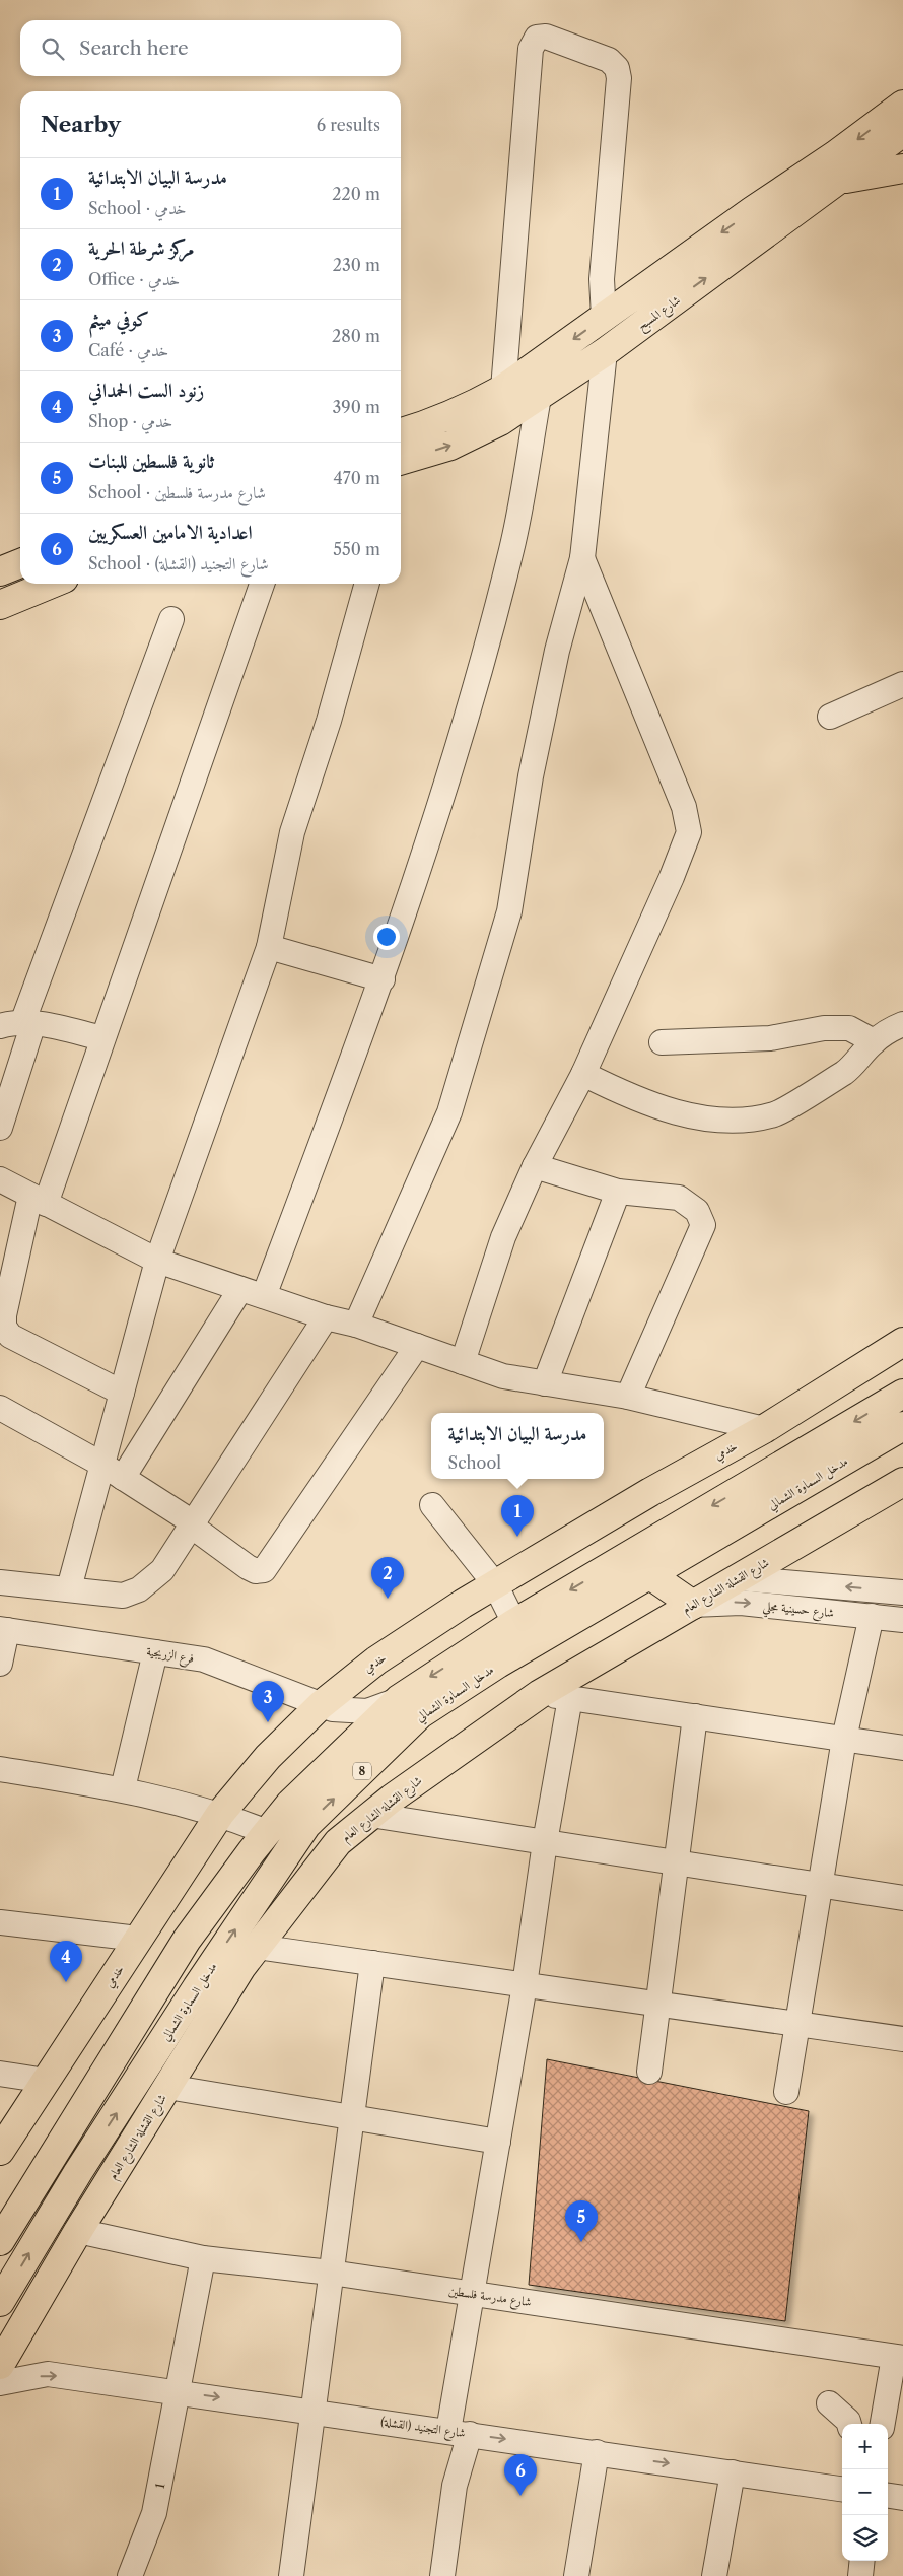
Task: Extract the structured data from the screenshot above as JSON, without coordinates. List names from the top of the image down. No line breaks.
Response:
{"streets":{"main road":["شارع المسبح","خدمي","مدخل السماوة الشمالي","شارع القشلة الشارع العام","8"],"street":["شارع حسينية مجلي","فرع الزريجية","شارع مدرسة فلسطين","شارع التجنيد (القشلة)","1"]},"crossings":[["خدمي","فرع الزريجية"],["مدخل السماوة الشمالي","فرع الزريجية"],["شارع القشلة الشارع العام","شارع حسينية مجلي"],["شارع القشلة الشارع العام","شارع مدرسة فلسطين"],["شارع مدرسة فلسطين","1"],["شارع التجنيد (القشلة)","1"]],"one_way":["شارع التجنيد (القشلة)"],"page":{"search":"Search here","heading":["Nearby","6 results"],"list":[{"mark":"1","name":"مدرسة البيان الابتدائية","note":"School · خدمي","value":"220 m"},{"mark":"2","name":"مركز شرطة الحرية","note":"Office · خدمي","value":"230 m"},{"mark":"3","name":"كوفي ميثم","note":"Café · خدمي","value":"280 m"},{"mark":"4","name":"زنود الست الحمداني","note":"Shop · خدمي","value":"390 m"},{"mark":"5","name":"ثانوية فلسطين للبنات","note":"School · شارع مدرسة فلسطين","value":"470 m"},{"mark":"6","name":"اعدادية الامامين العسكريين","note":"School · شارع التجنيد (القشلة)","value":"550 m"}],"popup":["مدرسة البيان الابتدائية","School"],"pins":["1","2","3","4","5","6"],"map_buttons":["+","−"]}}
